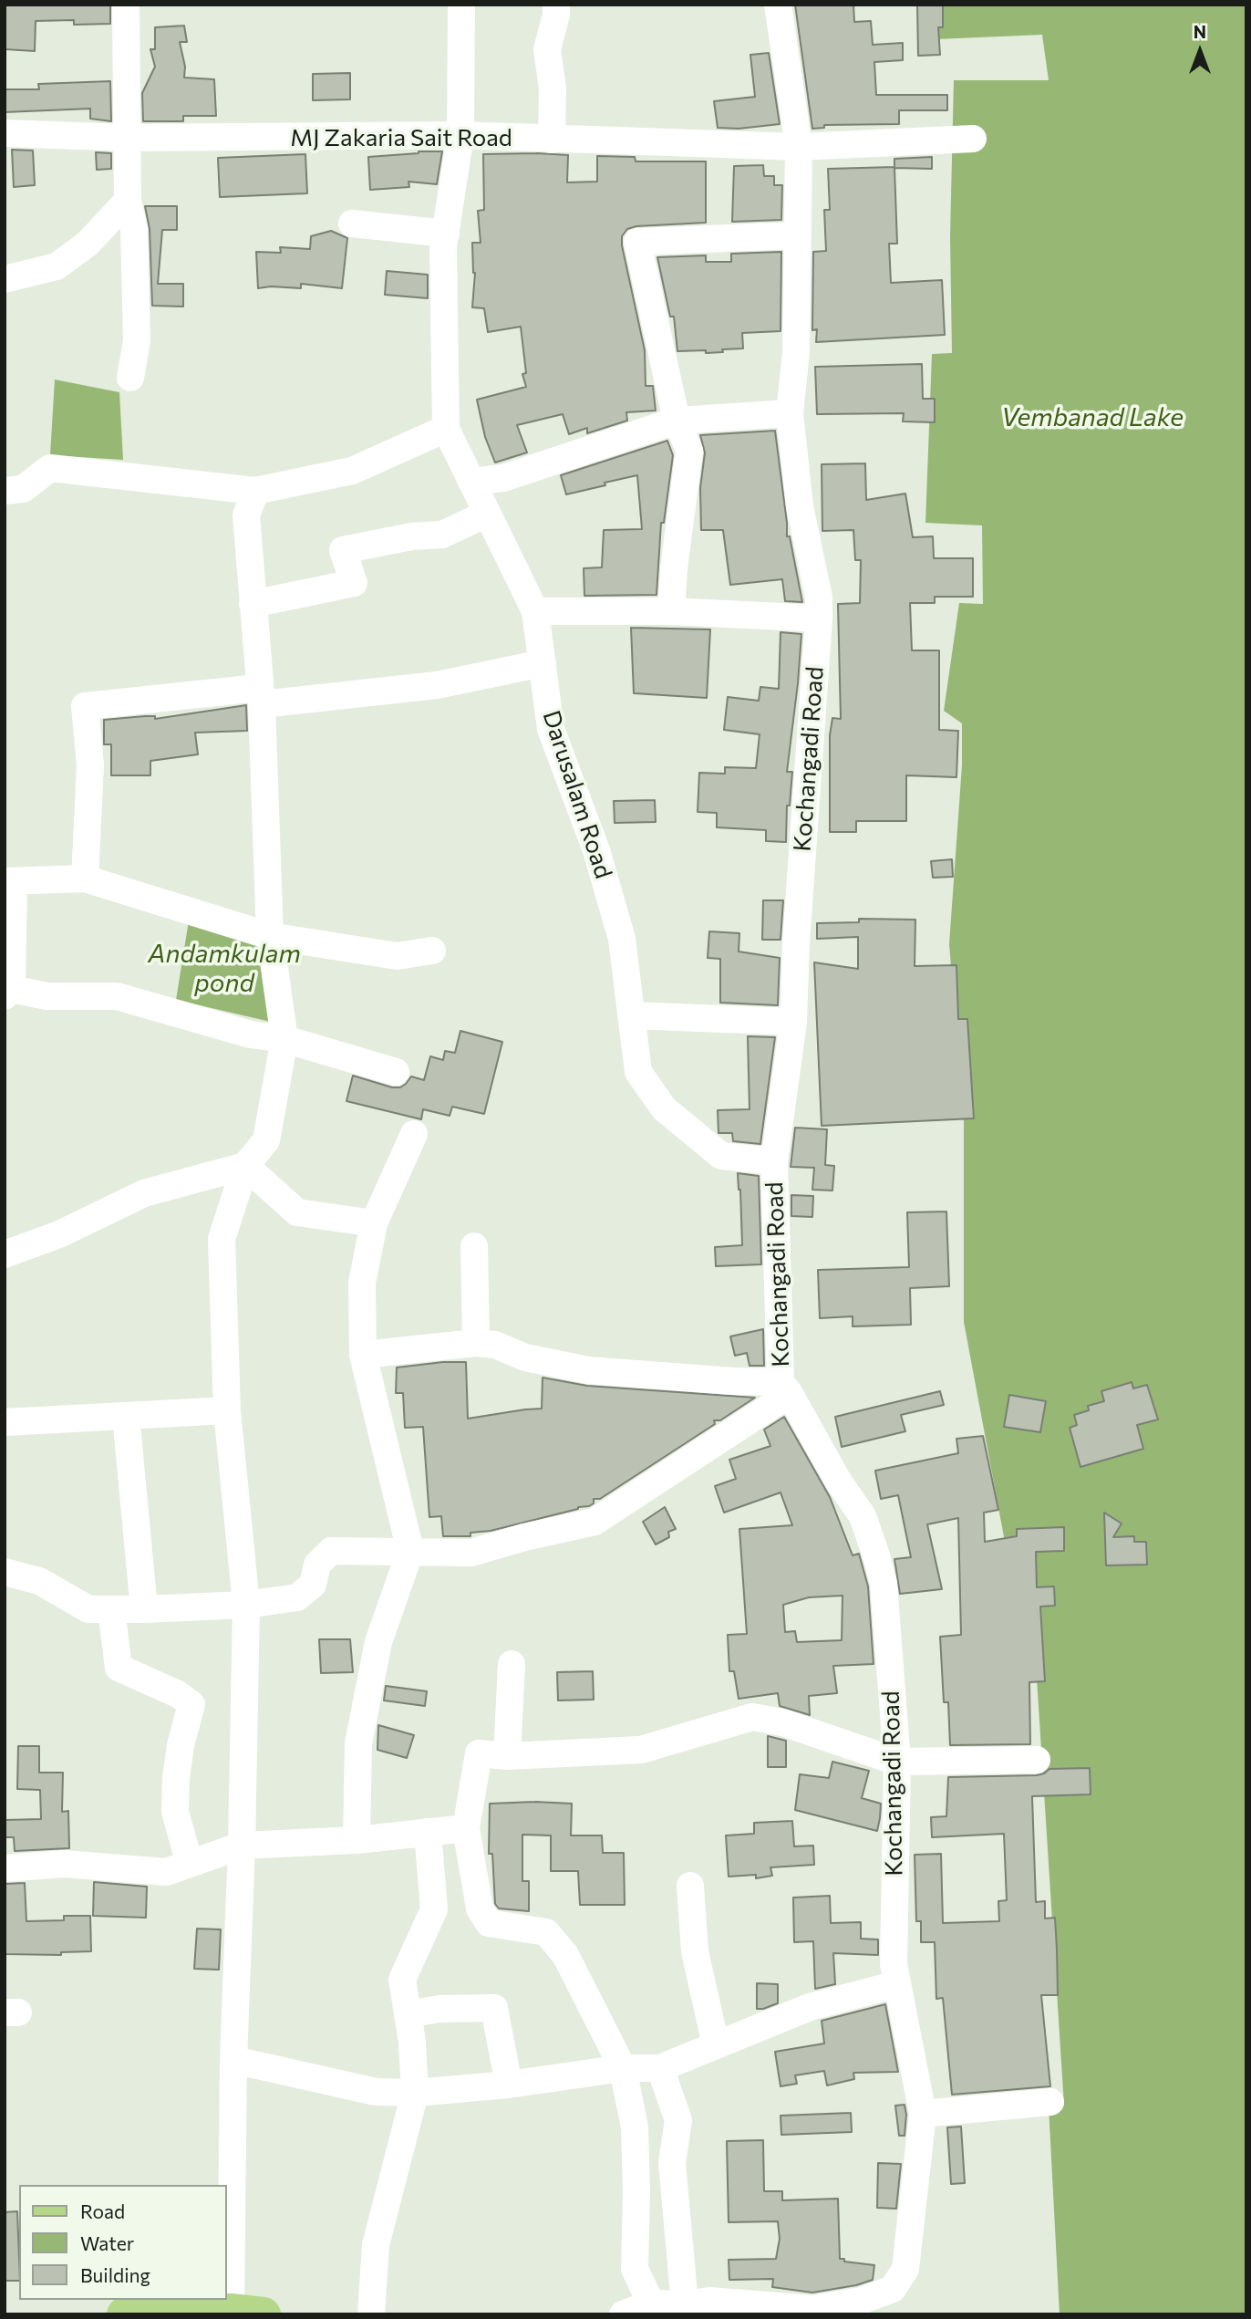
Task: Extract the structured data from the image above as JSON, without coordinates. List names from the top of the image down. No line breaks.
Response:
{"streets":{"street":["MJ Zakaria Sait Road","Kochangadi Road","Darusalam Road"]},"crossings":[["MJ Zakaria Sait Road","Kochangadi Road"],["MJ Zakaria Sait Road","Darusalam Road"],["Kochangadi Road","Darusalam Road"]],"water":["Vembanad Lake","Andamkulam pond"],"legend":["Road","Water","Building"],"north":"top"}
